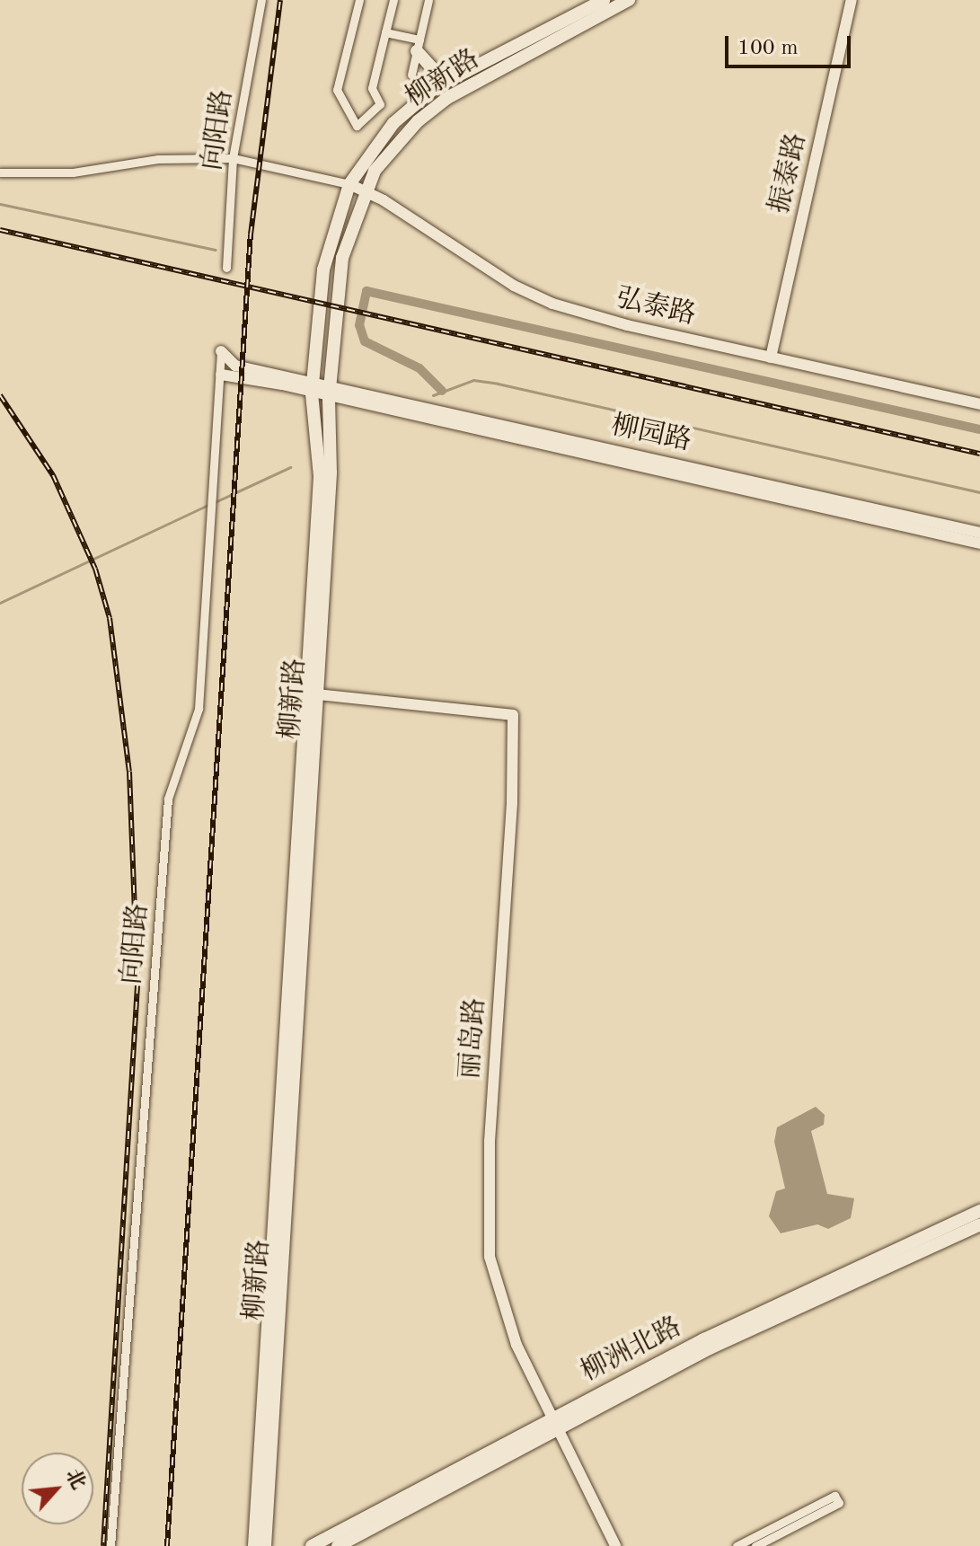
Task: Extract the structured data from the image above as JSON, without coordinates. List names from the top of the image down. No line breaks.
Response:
{"streets":{"main road":["柳新路","柳洲北路"],"street":["向阳路","振泰路","弘泰路","柳园路","丽岛路"]},"crossings":[["柳新路","弘泰路"],["柳新路","柳园路"],["柳新路","丽岛路"],["振泰路","弘泰路"],["丽岛路","柳洲北路"]],"scale_bar":"100 m","north":"top right"}
